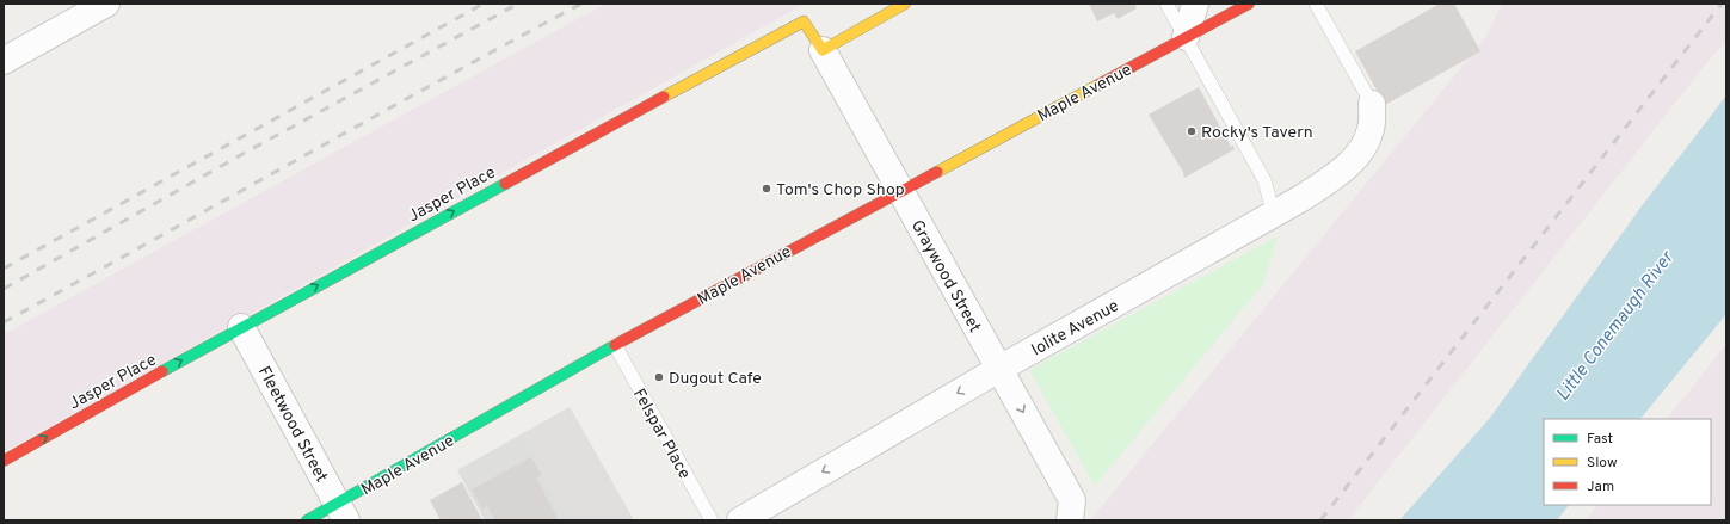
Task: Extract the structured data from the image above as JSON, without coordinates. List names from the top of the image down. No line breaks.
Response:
{"streets":{"main road":["Maple Avenue","Jasper Place"],"street":["Graywood Street","Iolite Avenue","Fleetwood Street"],"lane":["Felspar Place"]},"crossings":[["Maple Avenue","Graywood Street"],["Maple Avenue","Fleetwood Street"],["Maple Avenue","Felspar Place"],["Jasper Place","Graywood Street"],["Jasper Place","Fleetwood Street"],["Graywood Street","Iolite Avenue"]],"one_way":["Jasper Place","Iolite Avenue"],"water":["Little Conemaugh River"],"places":["Rocky's Tavern","Tom's Chop Shop","Dugout Cafe"],"legend":["Fast","Slow","Jam"]}
